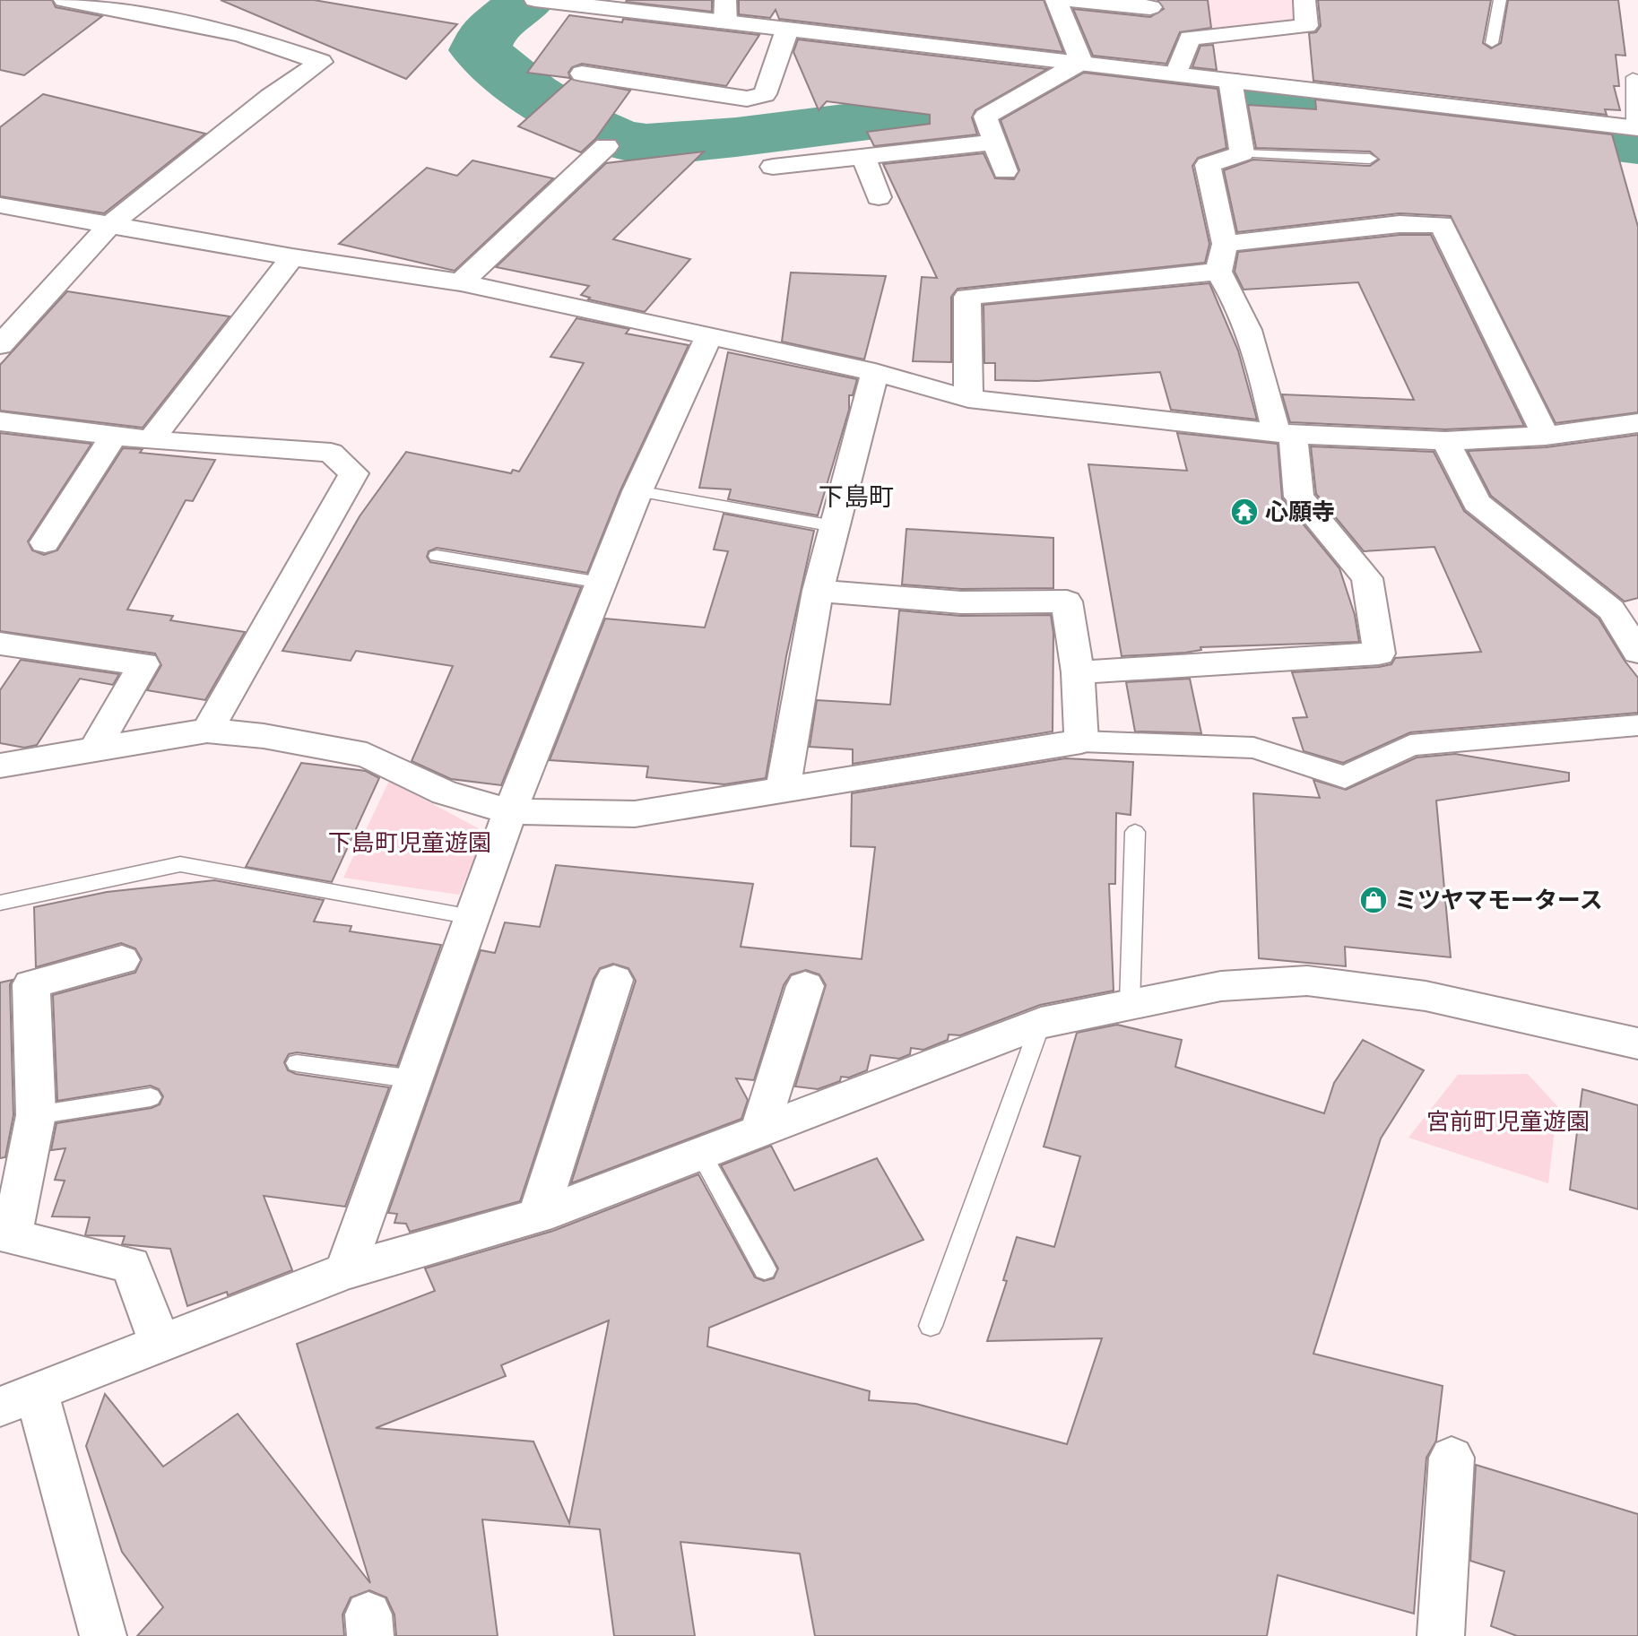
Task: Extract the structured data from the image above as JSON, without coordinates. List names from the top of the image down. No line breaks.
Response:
{"districts":["下島町"],"parks":["下島町児童遊園","宮前町児童遊園"],"places":{"temple":["心願寺"],"shop":["ミツヤマモータース"]}}
